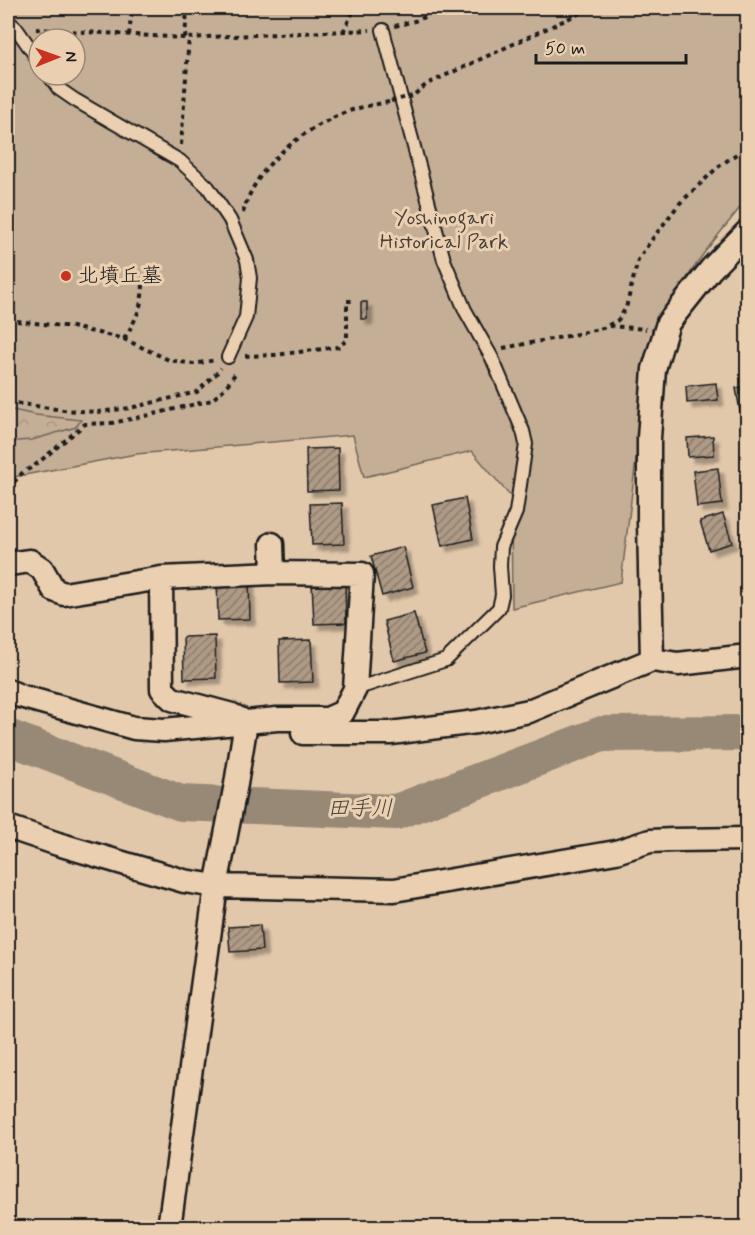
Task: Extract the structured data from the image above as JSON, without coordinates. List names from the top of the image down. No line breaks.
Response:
{"water":["田手川"],"parks":["Yoshinogari Historical Park"],"places":["北墳丘墓"],"scale_bar":"50 m","north":"right"}
